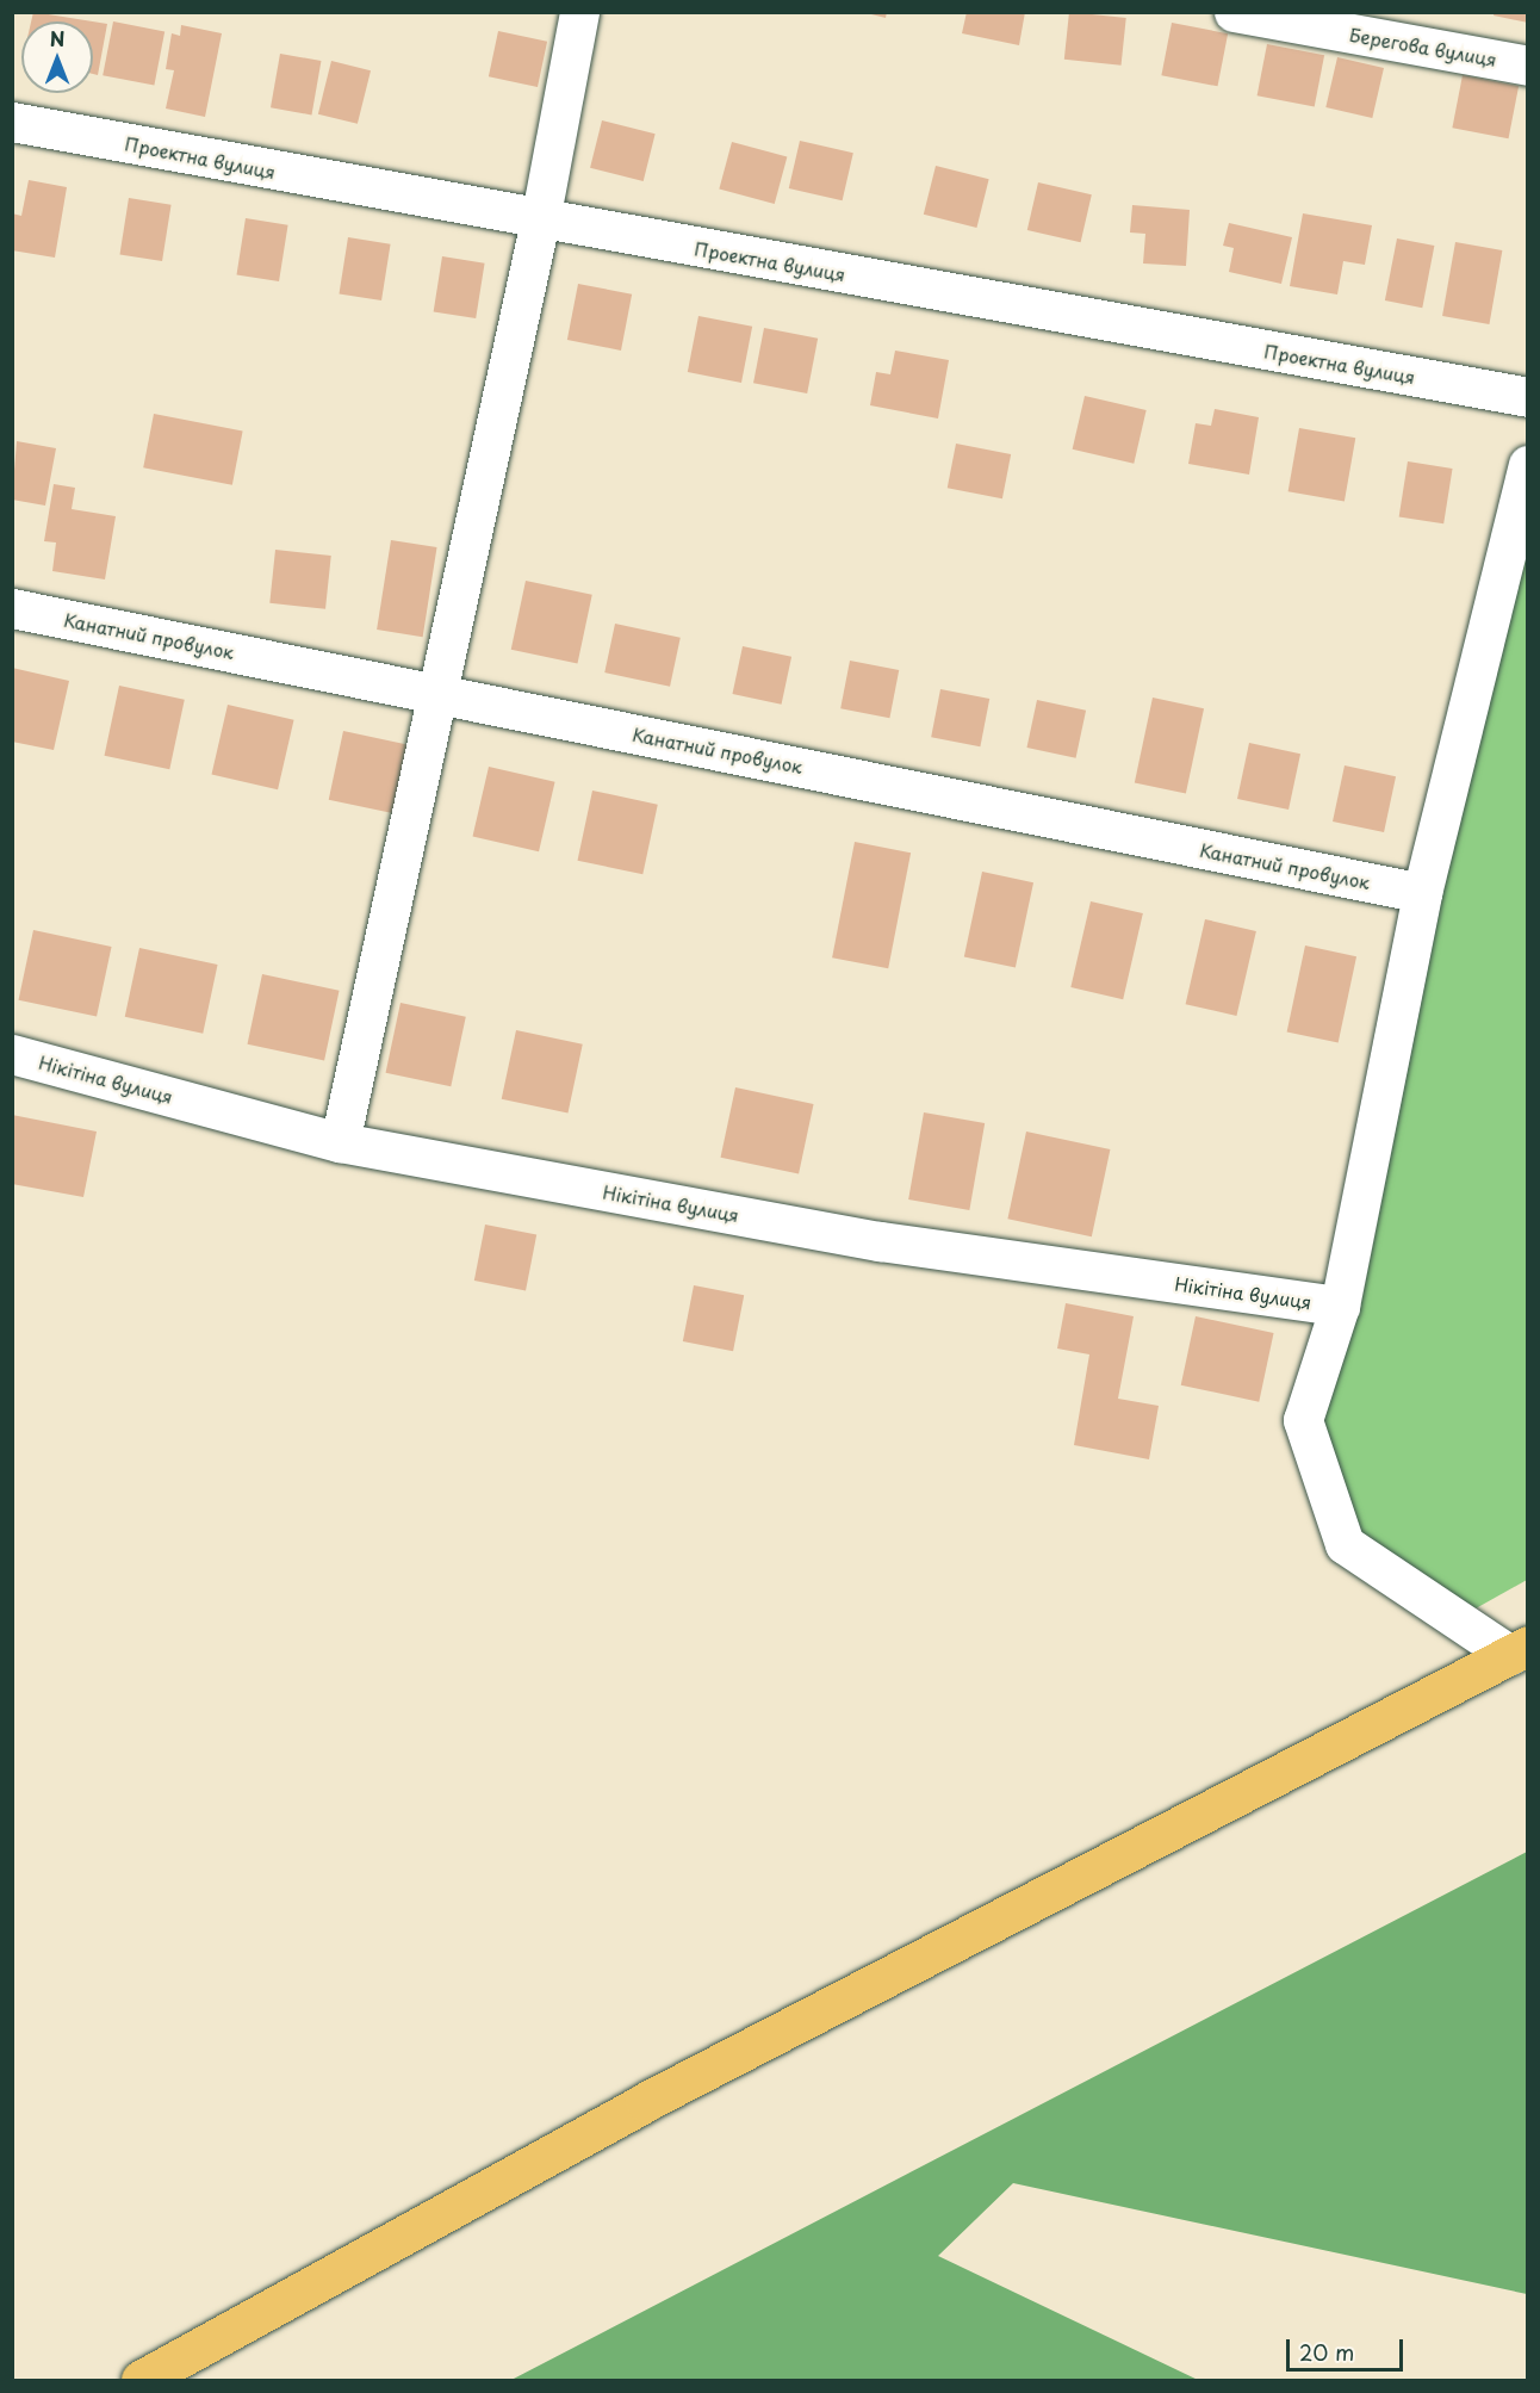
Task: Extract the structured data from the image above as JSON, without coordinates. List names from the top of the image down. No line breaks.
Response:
{"streets":{"street":["Берегова вулиця","Проектна вулиця","Канатний провулок","Нікітіна вулиця"]},"scale_bar":"20 m","north":"top"}
